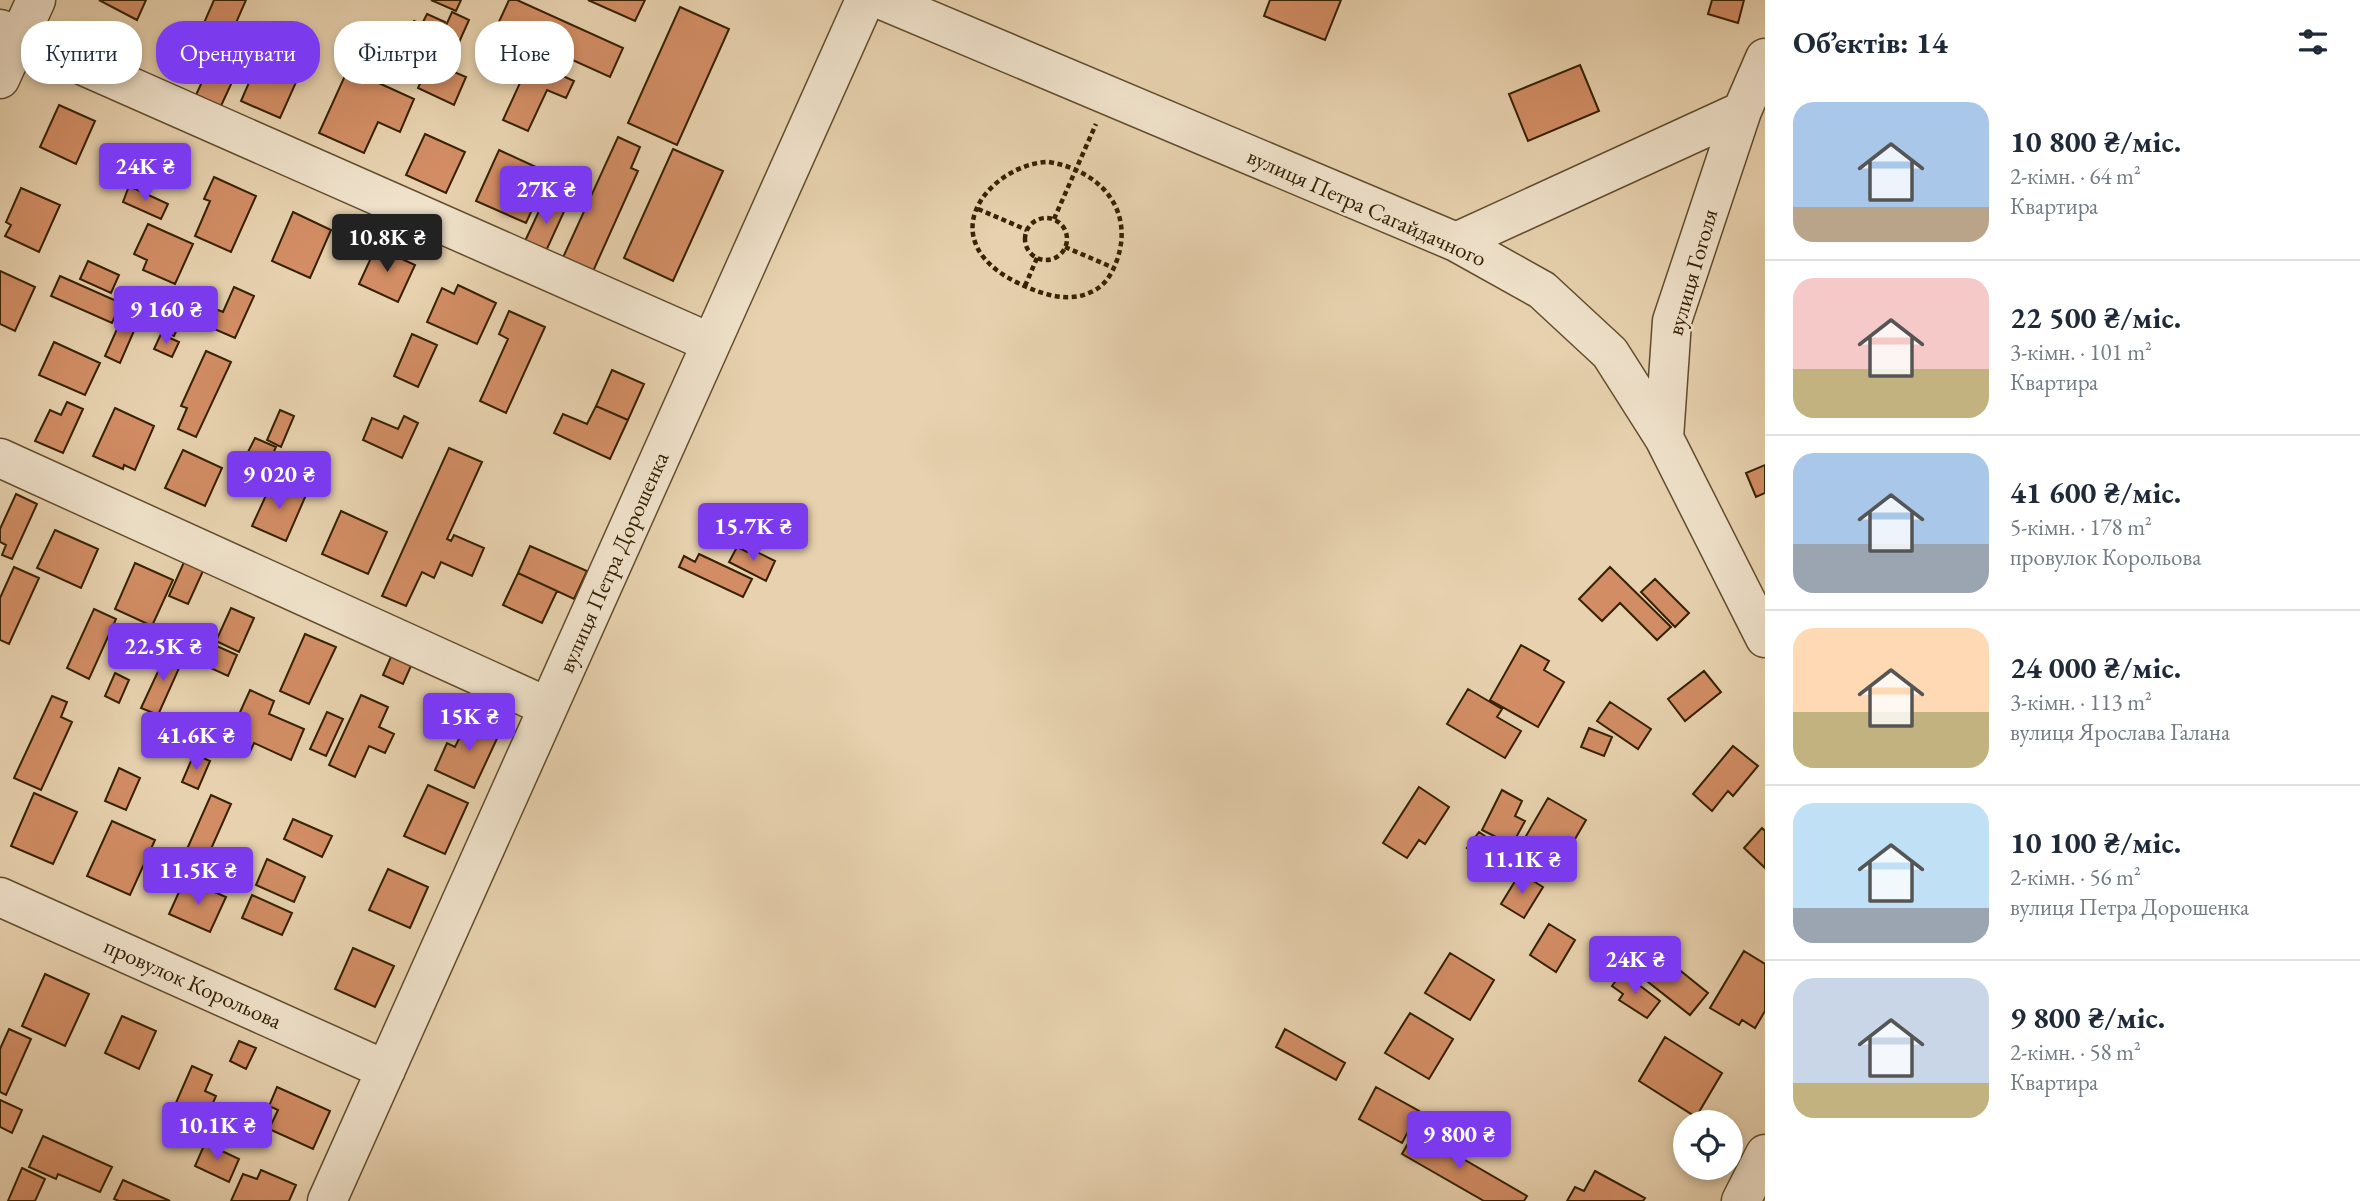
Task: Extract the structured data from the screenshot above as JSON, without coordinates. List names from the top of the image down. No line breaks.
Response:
{"streets":{"street":["вулиця Петра Сагайдачного","вулиця Гоголя","вулиця Петра Дорошенка","провулок Корольова"]},"crossings":[["вулиця Петра Сагайдачного","вулиця Гоголя"],["вулиця Петра Дорошенка","провулок Корольова"]],"page":{"heading":"Об’єктів: 14","chip":["Купити","Орендувати","Фільтри","Нове"],"list":[{"name":"10 800 ₴/міс.","note":"2-кімн. · 64 m² · Квартира"},{"name":"22 500 ₴/міс.","note":"3-кімн. · 101 m² · Квартира"},{"name":"41 600 ₴/міс.","note":"5-кімн. · 178 m² · провулок Корольова"},{"name":"24 000 ₴/міс.","note":"3-кімн. · 113 m² · вулиця Ярослава Галана"},{"name":"10 100 ₴/міс.","note":"2-кімн. · 56 m² · вулиця Петра Дорошенка"},{"name":"9 800 ₴/міс.","note":"2-кімн. · 58 m² · Квартира"}],"price":["24K ₴","27K ₴","10.8K ₴","9 160 ₴","9 020 ₴","15.7K ₴","22.5K ₴","15K ₴","41.6K ₴","11.1K ₴","11.5K ₴","24K ₴","10.1K ₴","9 800 ₴"]}}
